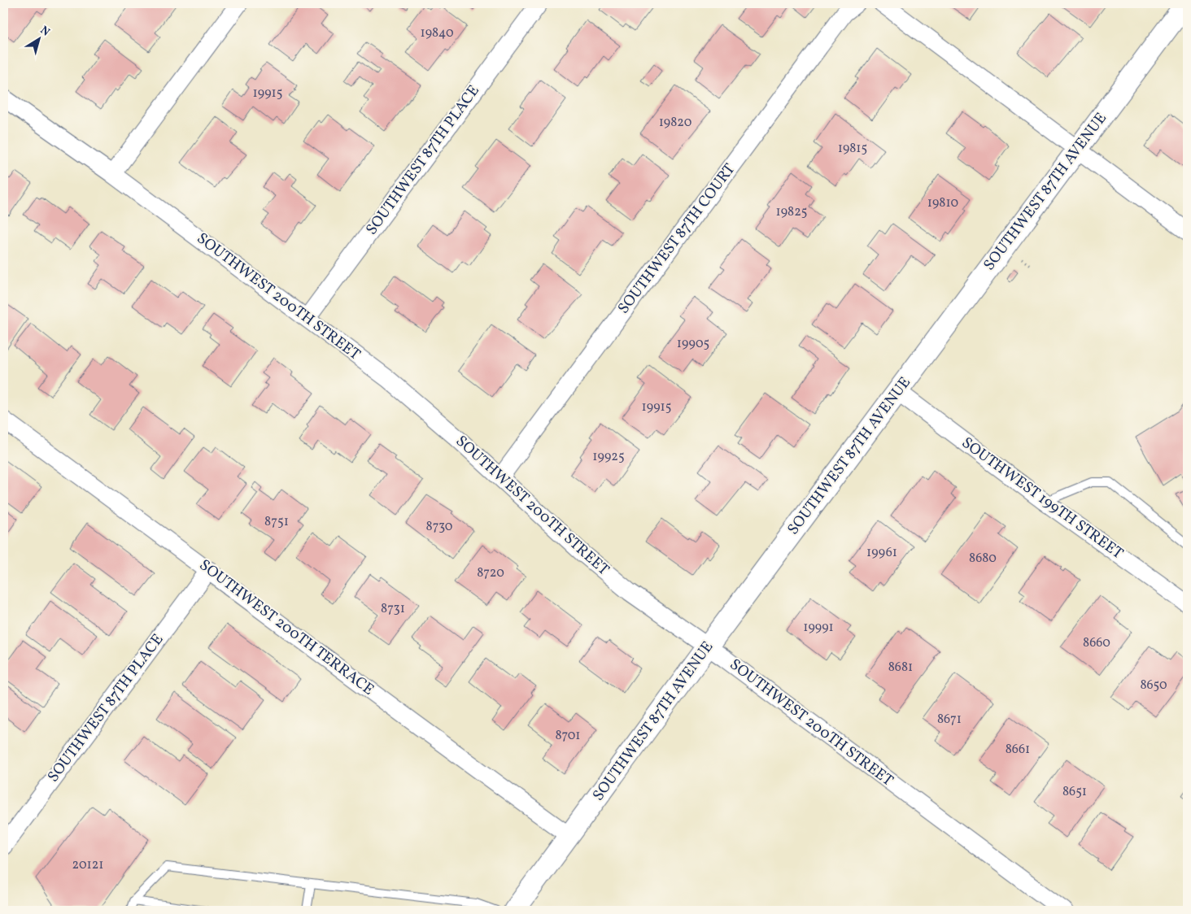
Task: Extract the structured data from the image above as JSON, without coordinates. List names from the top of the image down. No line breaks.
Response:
{"streets":{"street":["SOUTHWEST 87TH PLACE","SOUTHWEST 87TH AVENUE","SOUTHWEST 87TH COURT","SOUTHWEST 200TH STREET","SOUTHWEST 199TH STREET","SOUTHWEST 200TH TERRACE"]},"crossings":[["SOUTHWEST 87TH PLACE","SOUTHWEST 200TH STREET"],["SOUTHWEST 87TH PLACE","SOUTHWEST 200TH TERRACE"],["SOUTHWEST 87TH AVENUE","SOUTHWEST 200TH STREET"],["SOUTHWEST 87TH AVENUE","SOUTHWEST 199TH STREET"],["SOUTHWEST 87TH AVENUE","SOUTHWEST 200TH TERRACE"],["SOUTHWEST 87TH COURT","SOUTHWEST 200TH STREET"]],"house_numbers":["19840","19915","19820","19815","19810","19825","19905","19915","19925","8751","8730","19961","8680","8720","8731","19991","8660","8681","8650","8671","8701","8661","8651","20121"],"north":"top right"}
